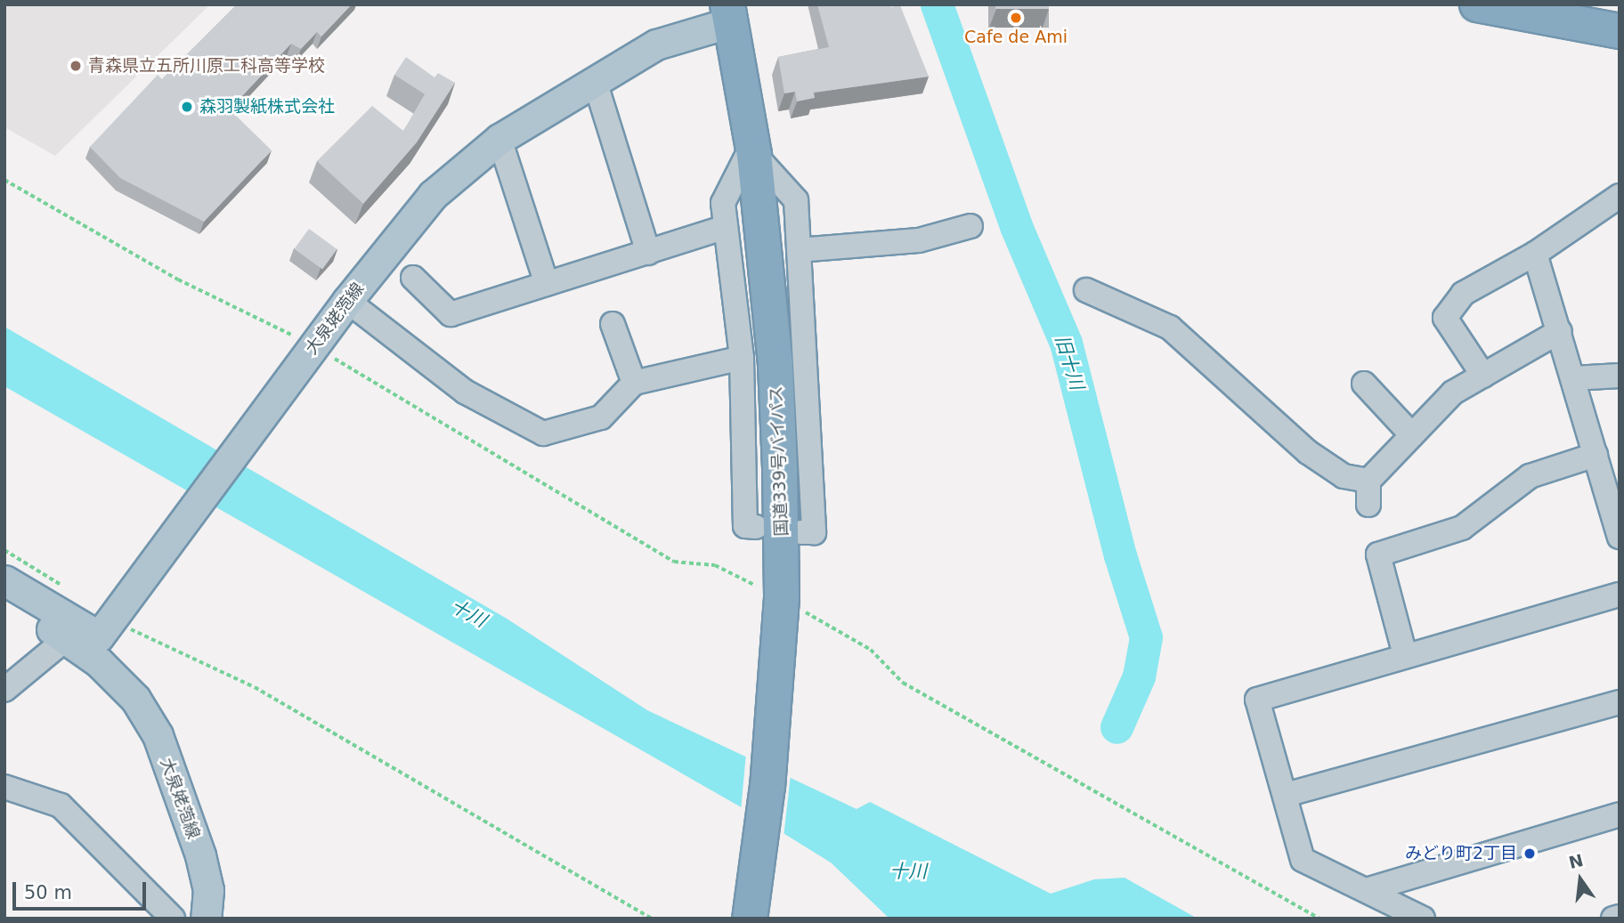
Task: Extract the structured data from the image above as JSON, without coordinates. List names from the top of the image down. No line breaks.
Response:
{"streets":{"highway":["国道339号バイパス"],"main road":["大泉姥萢線"]},"crossings":[["大泉姥萢線","国道339号バイパス"]],"water":["旧十川","十川"],"places":["Cafe de Ami","青森県立五所川原工科高等学校","森羽製紙株式会社","みどり町2丁目"],"scale_bar":"50 m","north":"top"}
